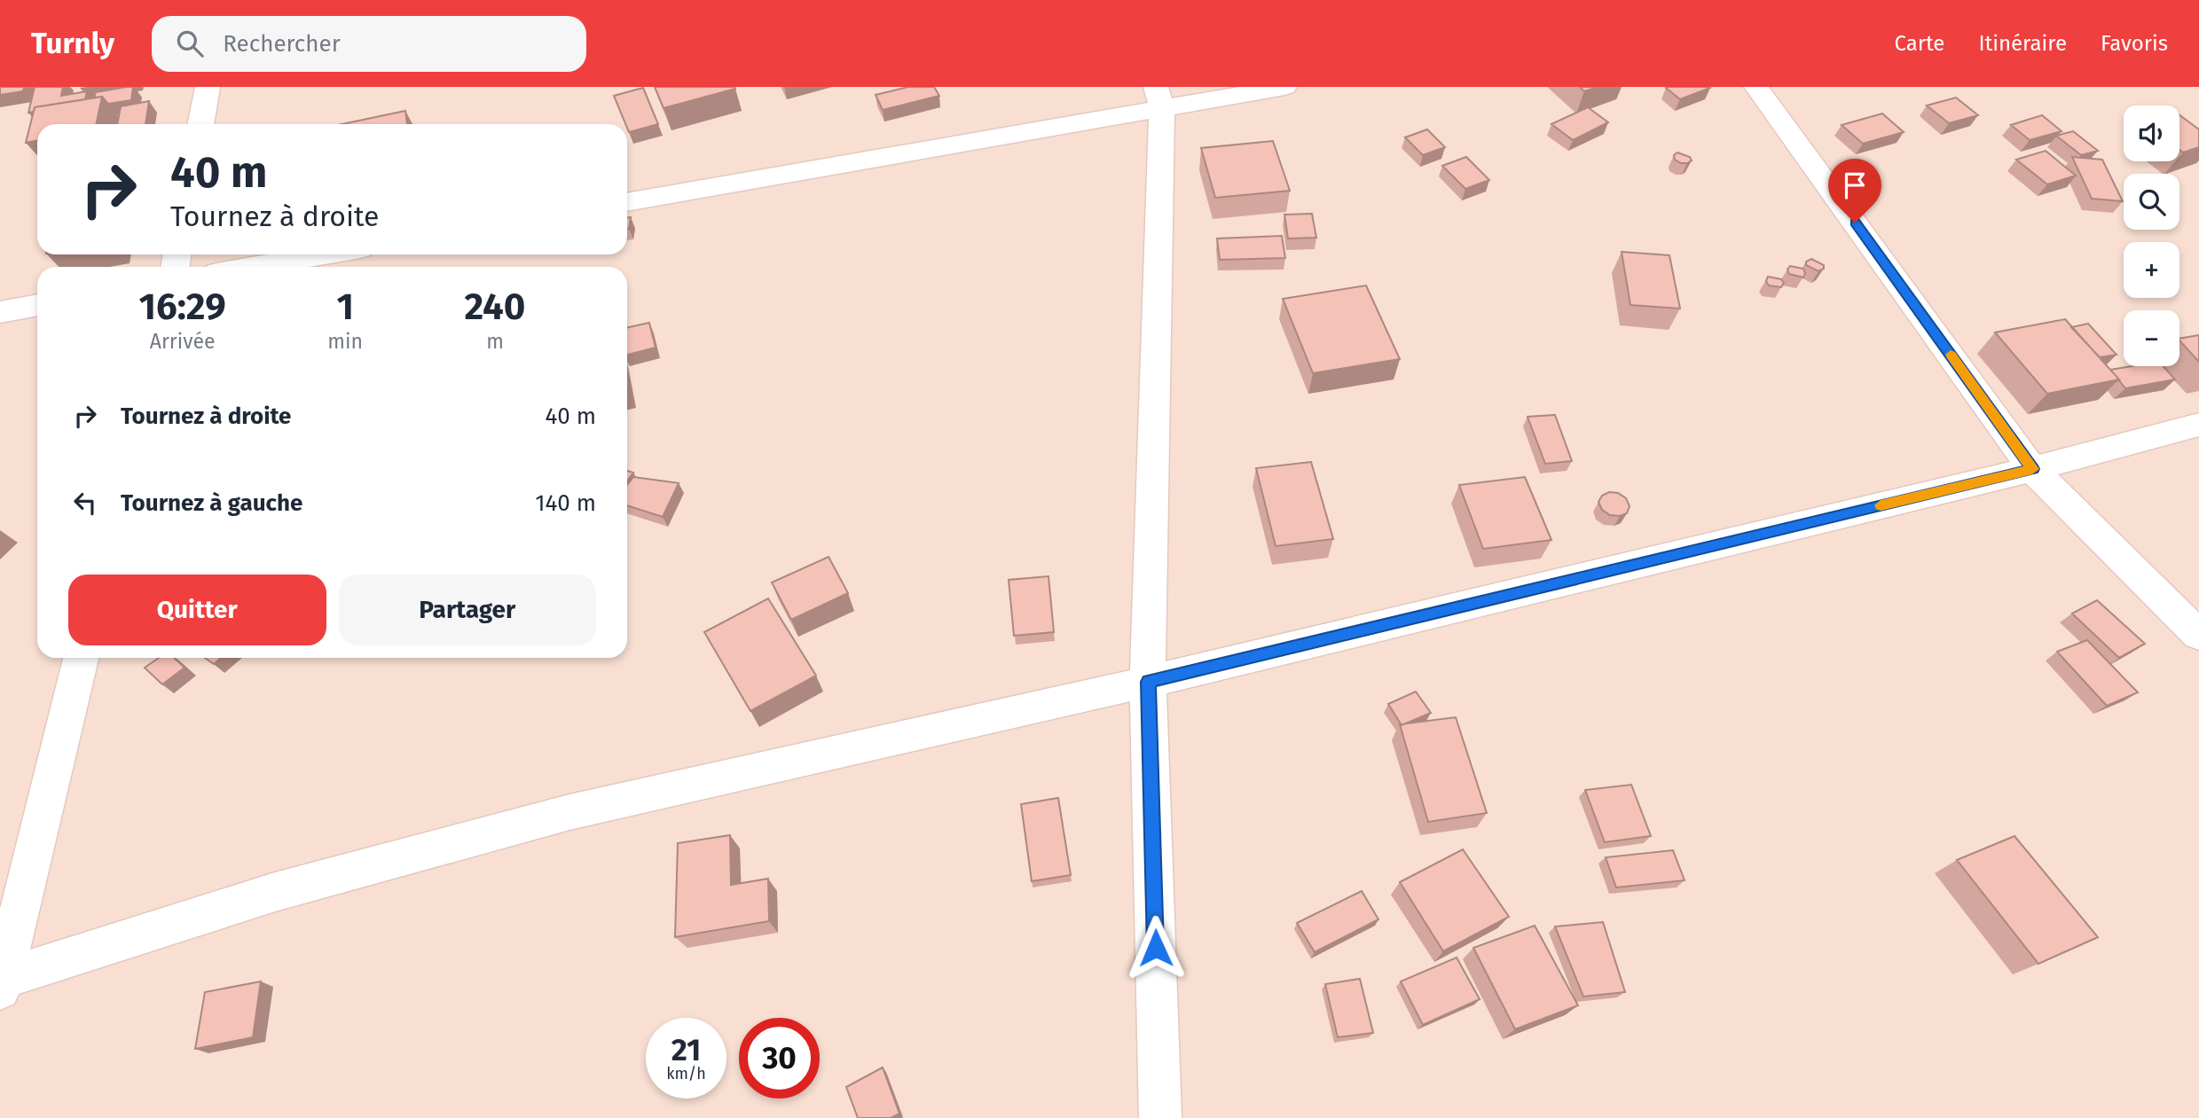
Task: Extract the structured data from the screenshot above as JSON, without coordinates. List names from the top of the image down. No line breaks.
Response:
{"page":{"header":"Turnly","search":"Rechercher","nav":["Carte","Itinéraire","Favoris"],"map_buttons":["+","−"],"turn":["40 m","Tournez à droite"],"eta":["16:29","Arrivée","1","min","240","m"],"list":[{"name":"Tournez à droite","value":"40 m"},{"name":"Tournez à gauche","value":"140 m"}],"buttons":["Quitter","Partager"],"speed":"21 km/h","limit":"30"}}
